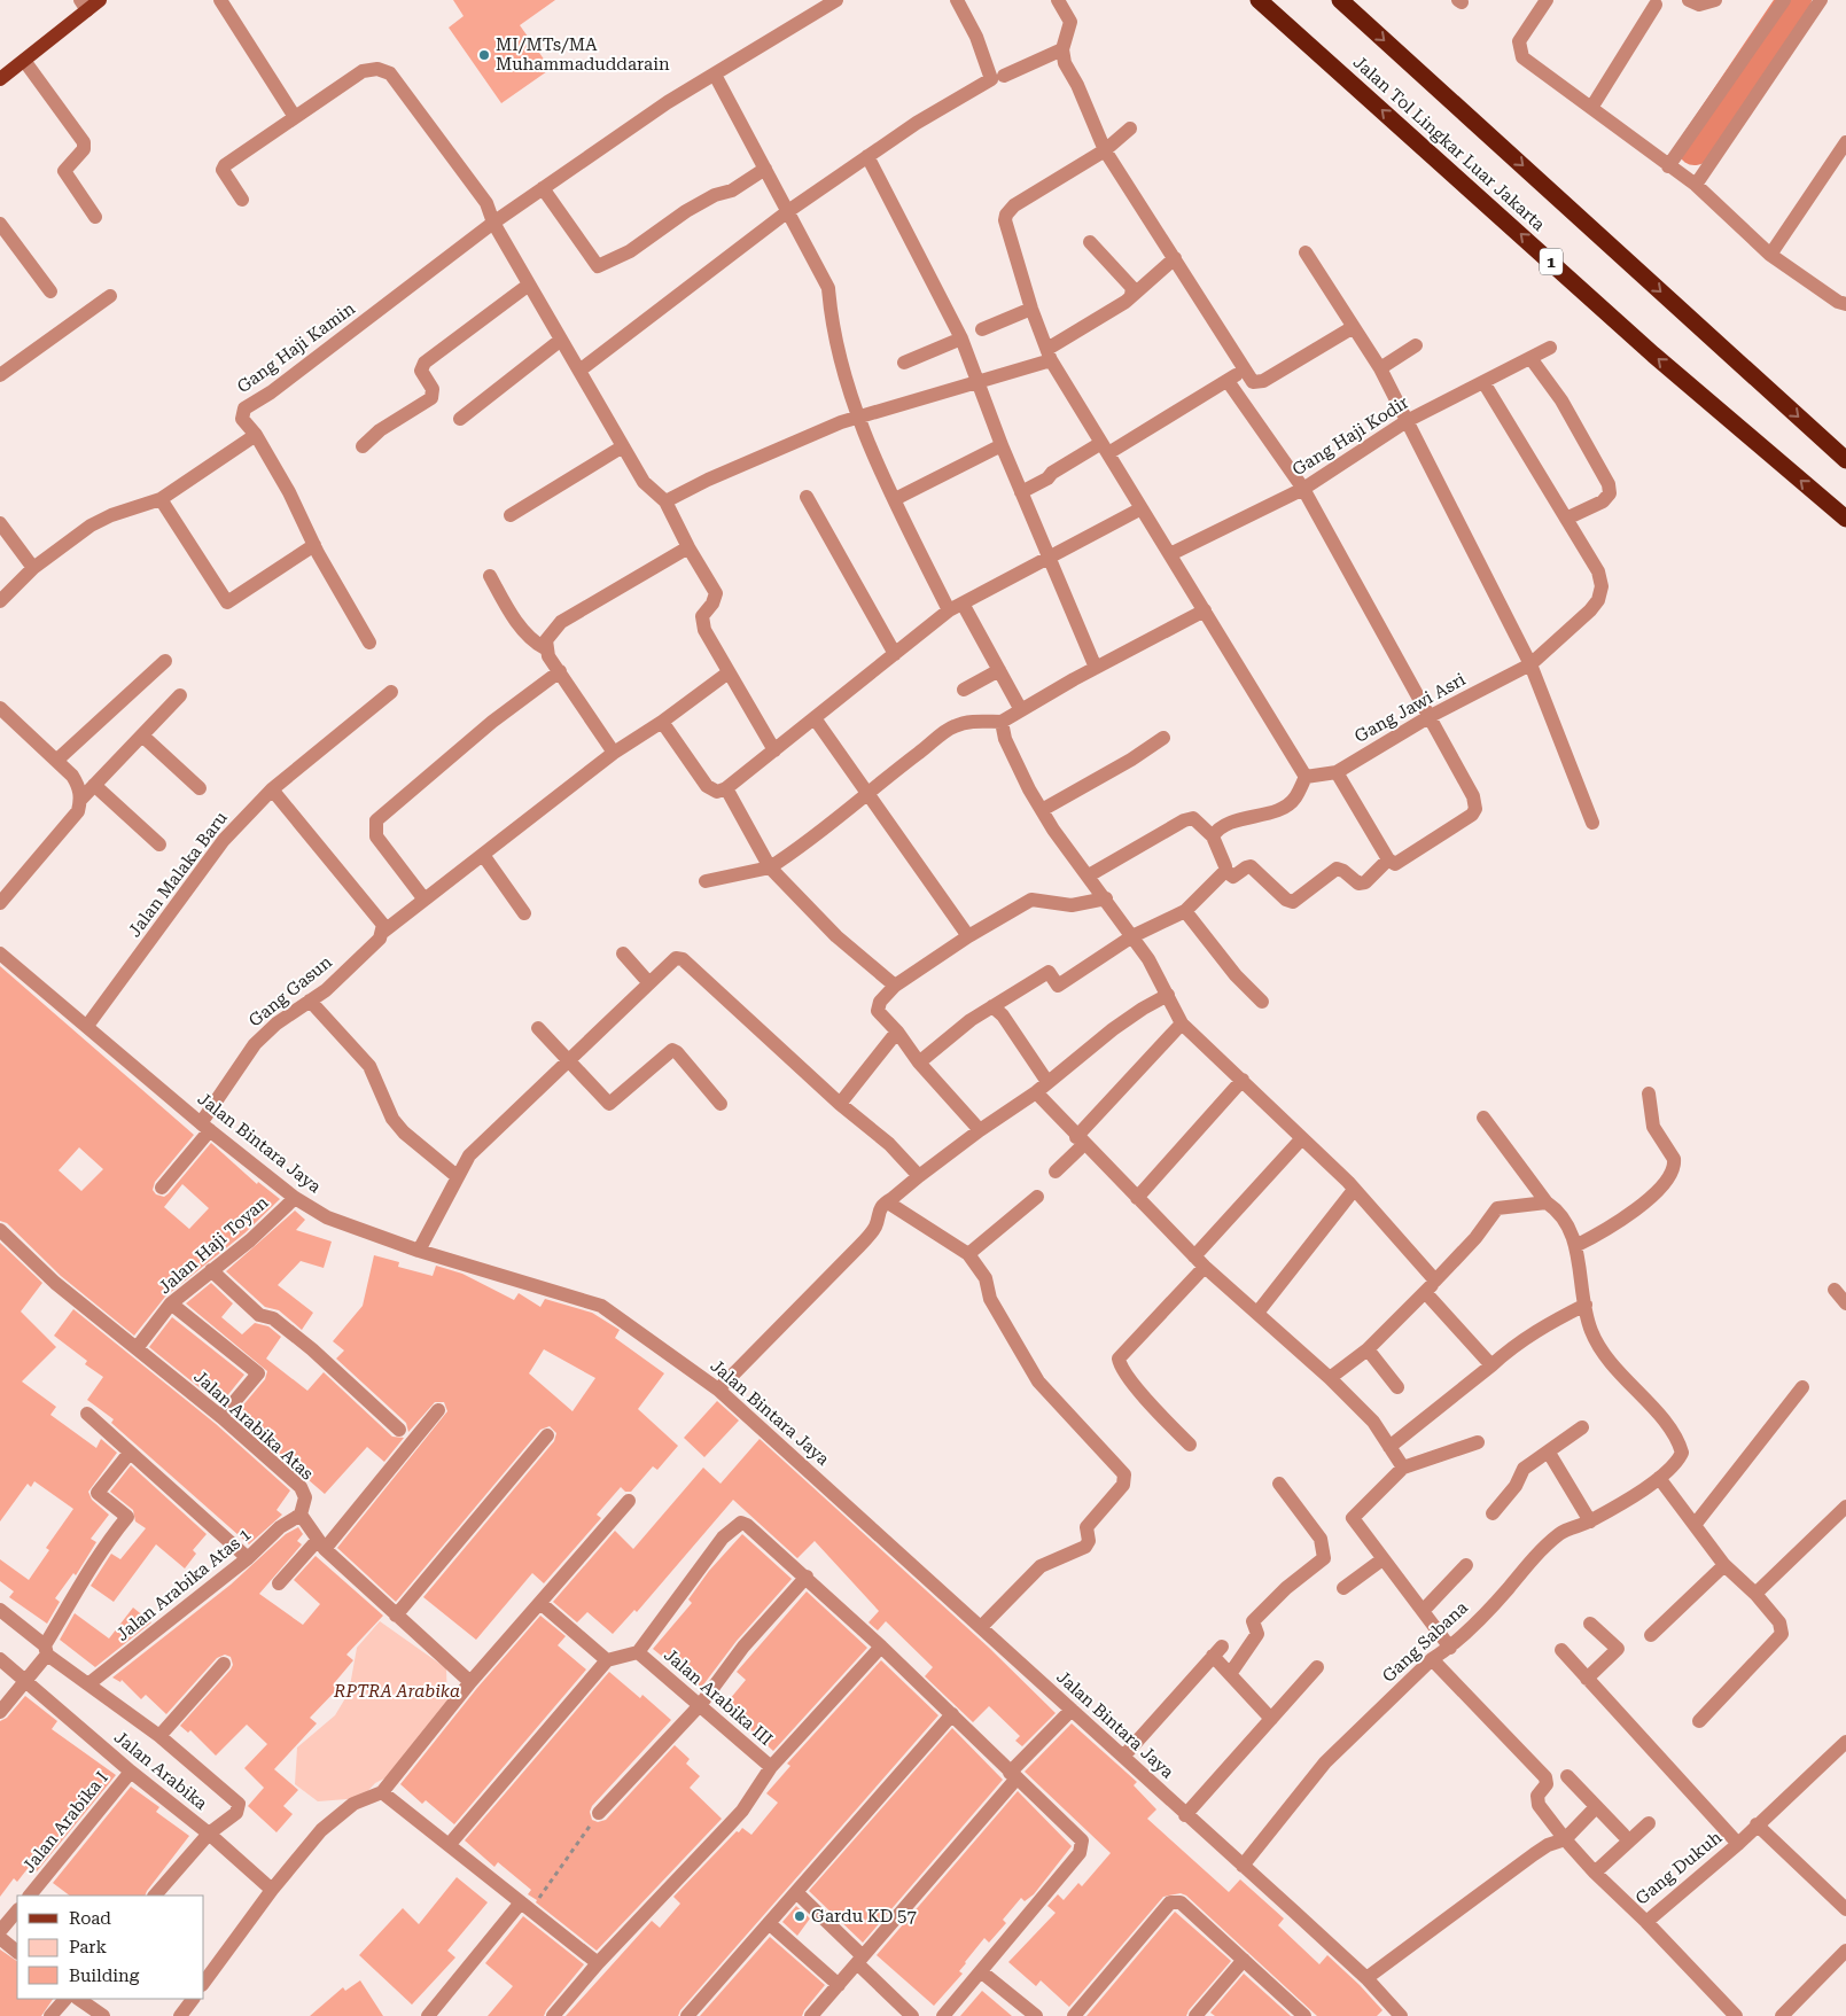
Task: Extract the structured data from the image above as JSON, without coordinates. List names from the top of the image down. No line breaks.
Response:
{"streets":{"highway":["Jalan Tol Lingkar Luar Jakarta","1"],"street":["Gang Haji Kamin","Gang Haji Kodir","Gang Jawi Asri","Jalan Malaka Baru","Gang Gasun","Jalan Bintara Jaya","Jalan Haji Toyan","Jalan Arabika Atas","Jalan Arabika Atas 1","Gang Sabana","Jalan Arabika III","Jalan Arabika","Jalan Arabika I","Gang Dukuh"]},"crossings":[["Gang Haji Kodir","Gang Jawi Asri"],["Jalan Malaka Baru","Jalan Bintara Jaya"],["Gang Gasun","Jalan Bintara Jaya"],["Jalan Bintara Jaya","Jalan Haji Toyan"],["Jalan Bintara Jaya","Gang Sabana"],["Jalan Haji Toyan","Jalan Arabika Atas"],["Jalan Arabika Atas","Jalan Arabika Atas 1"],["Gang Sabana","Gang Dukuh"],["Jalan Arabika","Jalan Arabika I"]],"parks":["RPTRA Arabika"],"places":["MI/MTs/MA Muhammaduddarain","Gardu KD 57"],"legend":["Road","Park","Building"]}
